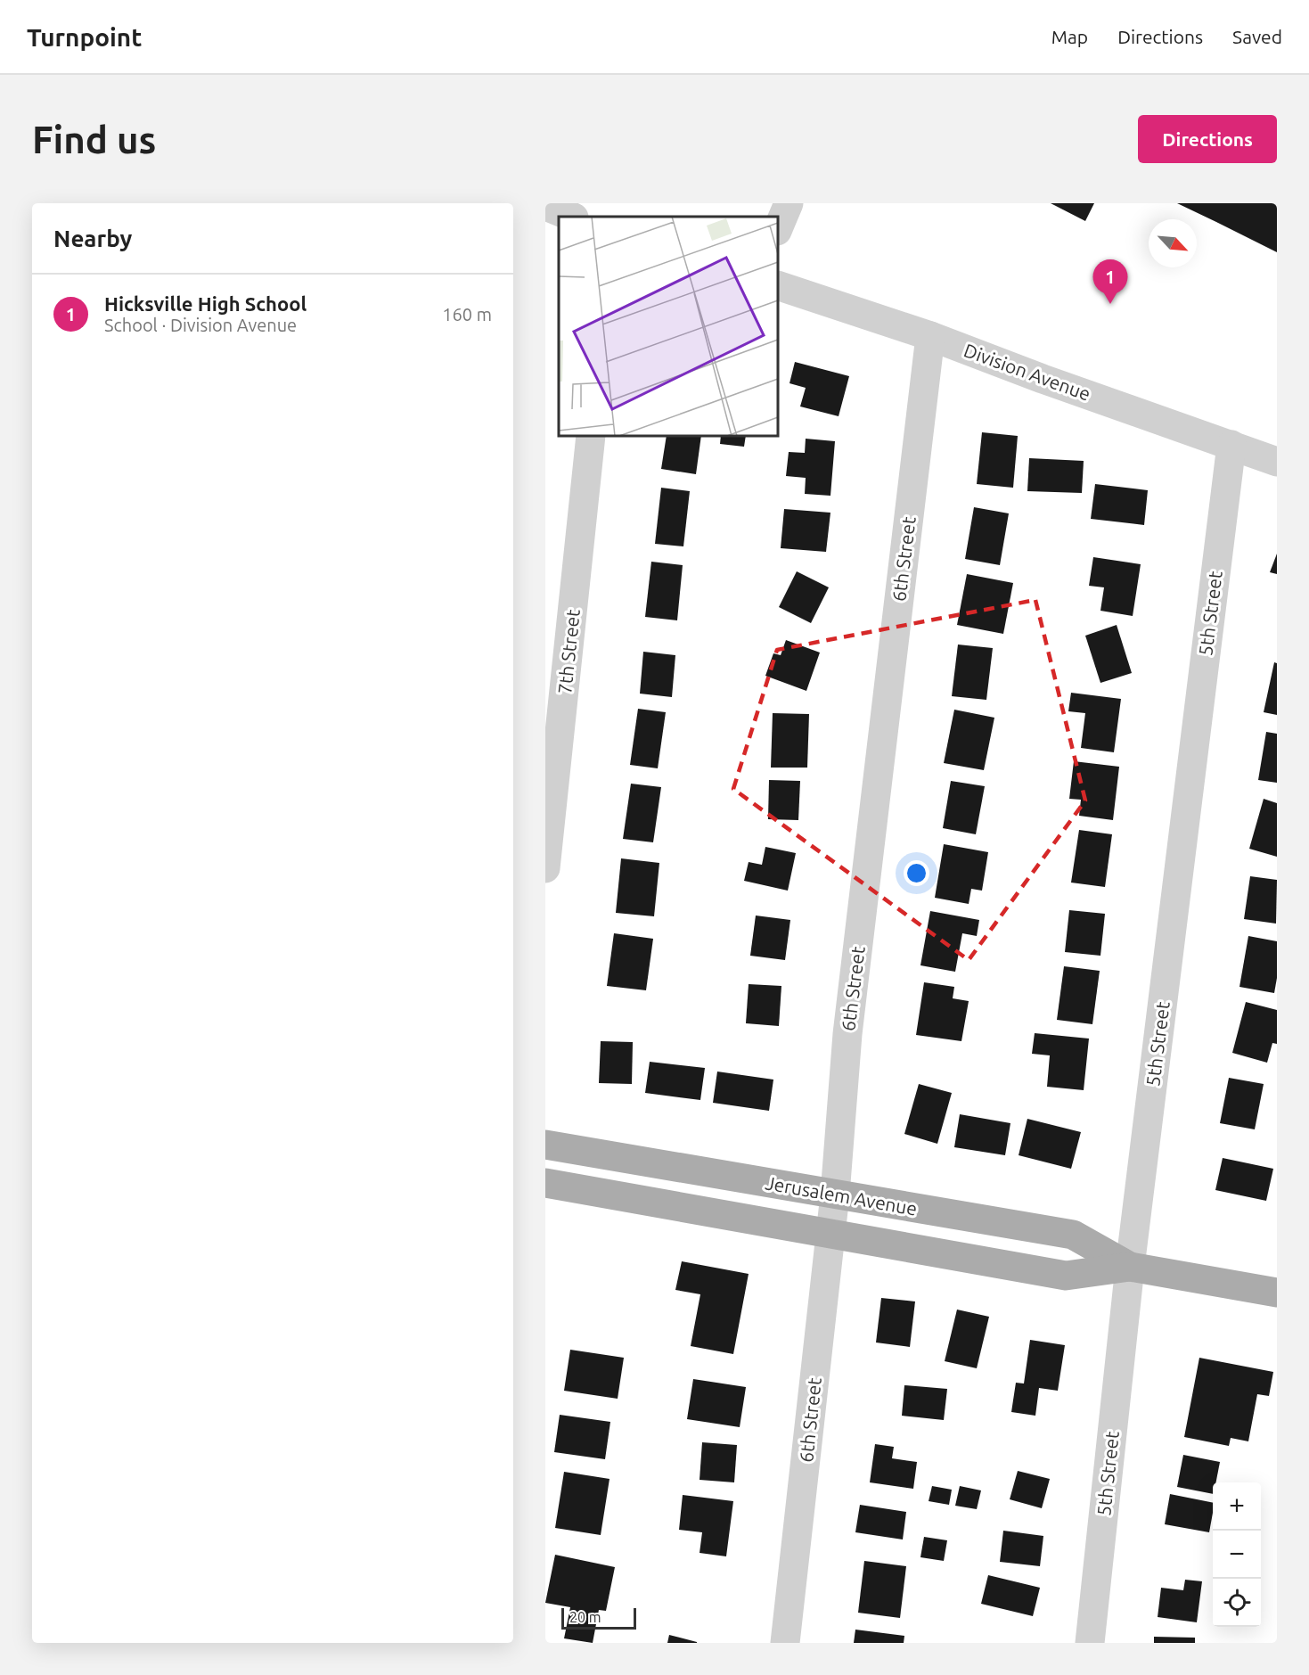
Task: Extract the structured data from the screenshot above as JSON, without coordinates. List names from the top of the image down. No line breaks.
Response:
{"streets":{"main road":["Jerusalem Avenue"],"street":["Division Avenue","6th Street","5th Street","7th Street"]},"crossings":[["Division Avenue","6th Street"],["Division Avenue","5th Street"],["6th Street","Jerusalem Avenue"],["5th Street","Jerusalem Avenue"]],"scale_bar":"20 m","north":"bottom right","page":{"header":"Turnpoint","nav":["Map","Directions","Saved"],"buttons":"Directions","title":"Find us","heading":"Nearby","pins":"1","list":[{"mark":"1","name":"Hicksville High School","note":"School · Division Avenue","value":"160 m"}],"map_buttons":["+","−"],"scale":"20 m"}}
